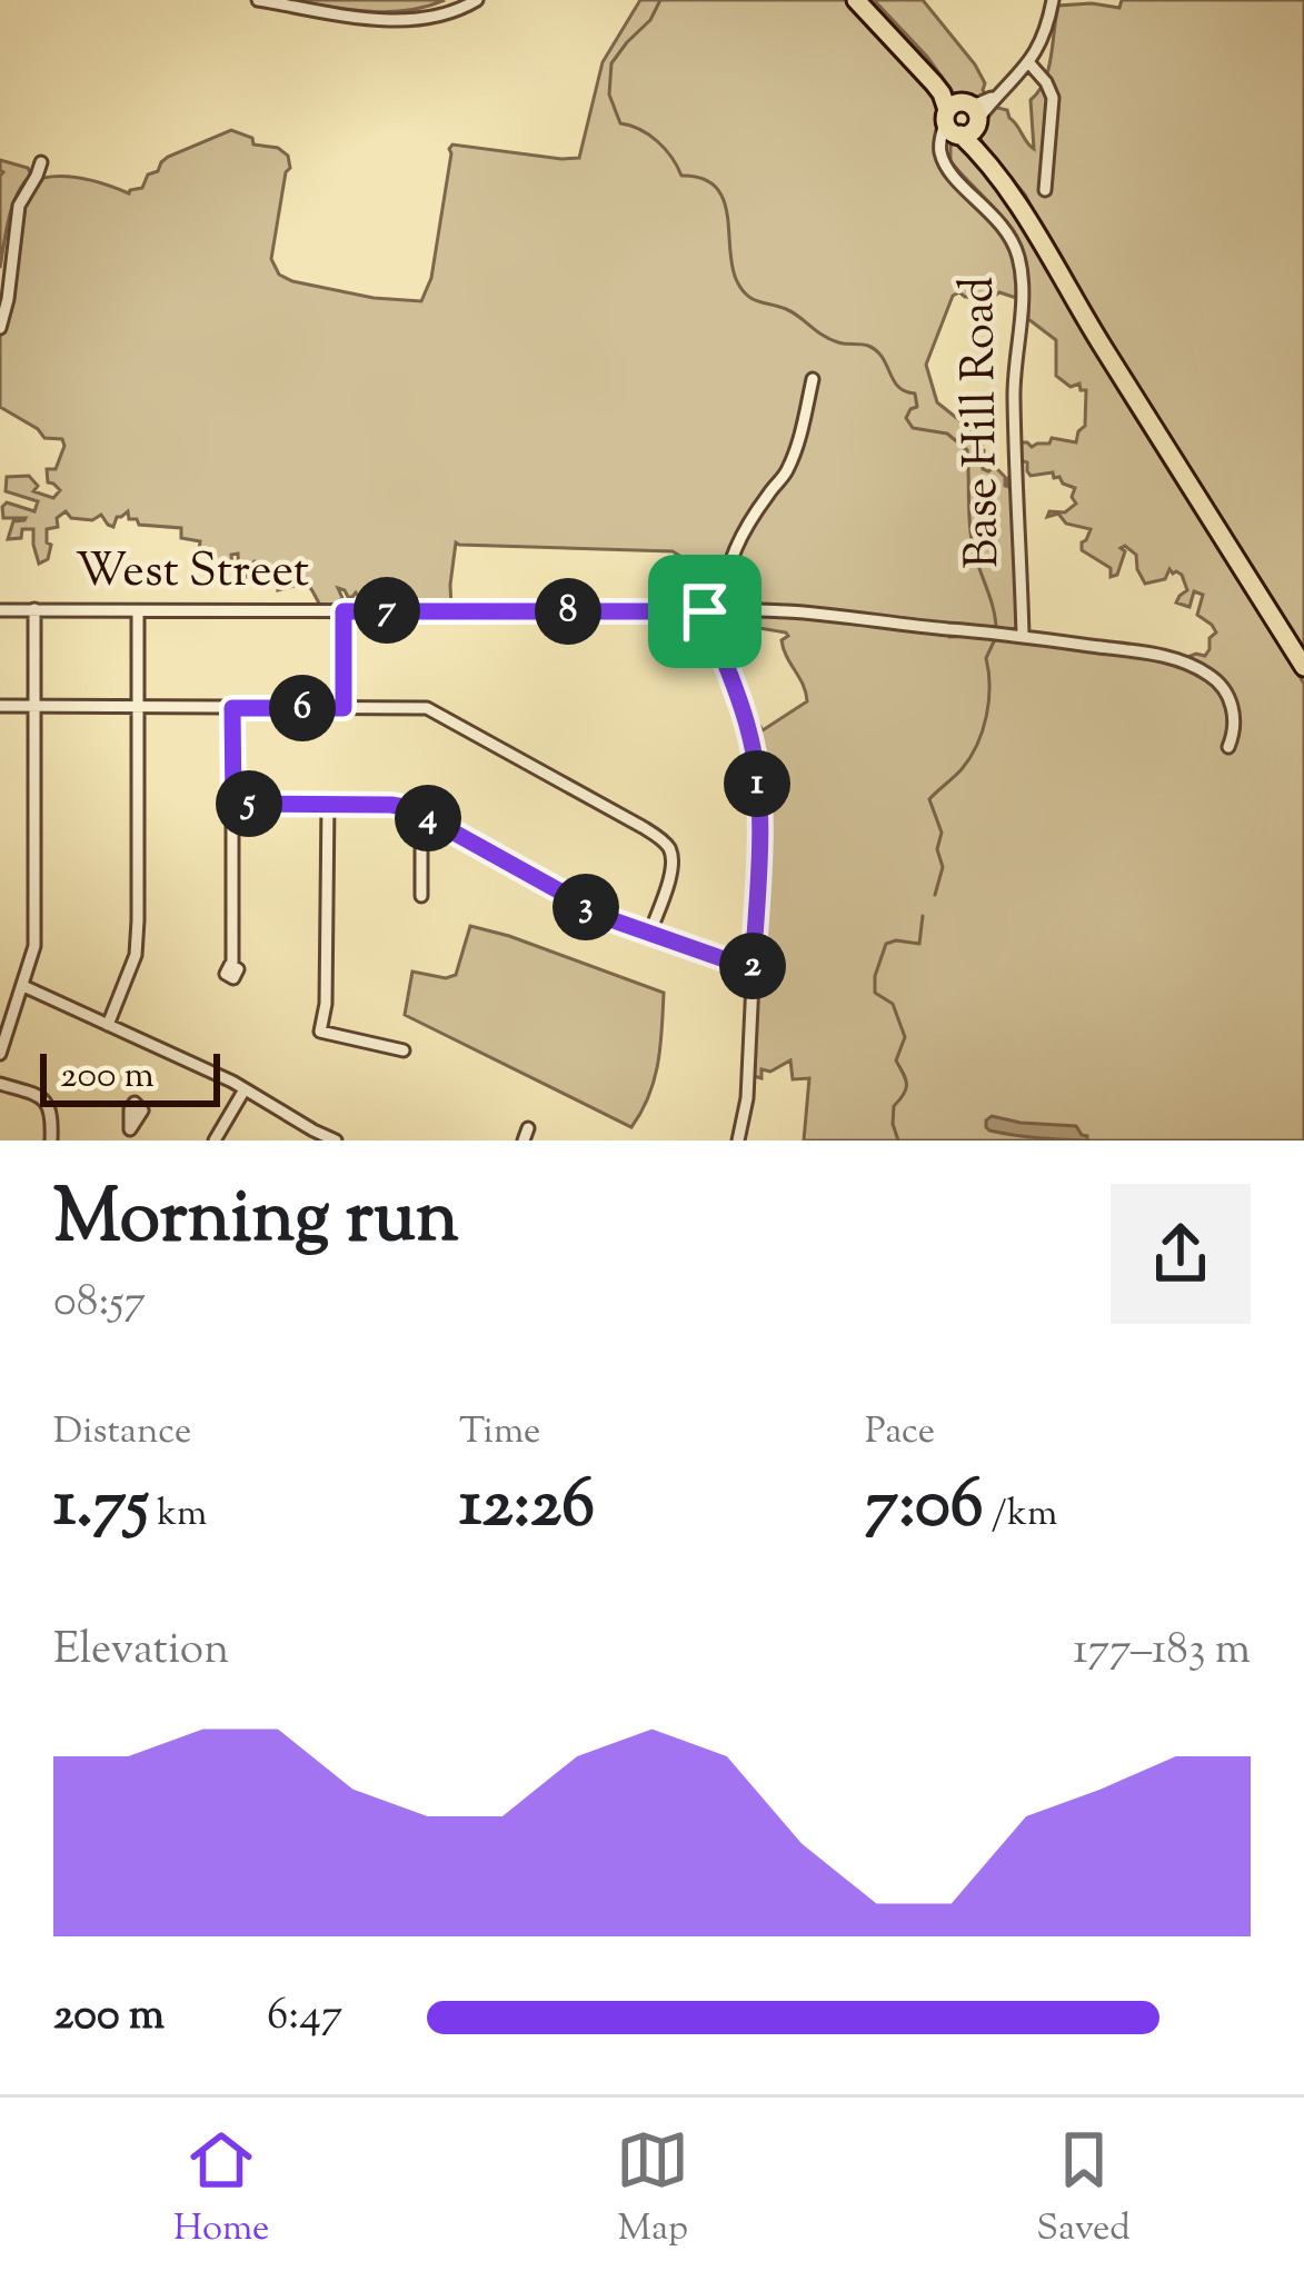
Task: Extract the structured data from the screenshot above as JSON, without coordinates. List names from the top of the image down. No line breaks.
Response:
{"streets":{"street":["Base Hill Road","West Street"]},"crossings":[["Base Hill Road","West Street"]],"scale_bar":"200 m","page":{"pins":["7","8","6","1","5","4","3","2"],"scale":"200 m","heading":["Morning run","08:57"],"stats":[["Distance","1.75 km"],["Time","12:26"],["Pace","7:06 /km"]],"chart":["Elevation","177–183 m"],"list":[{"name":"200 m","note":"6:47"}],"tabs":["Home","Map","Saved"]}}
